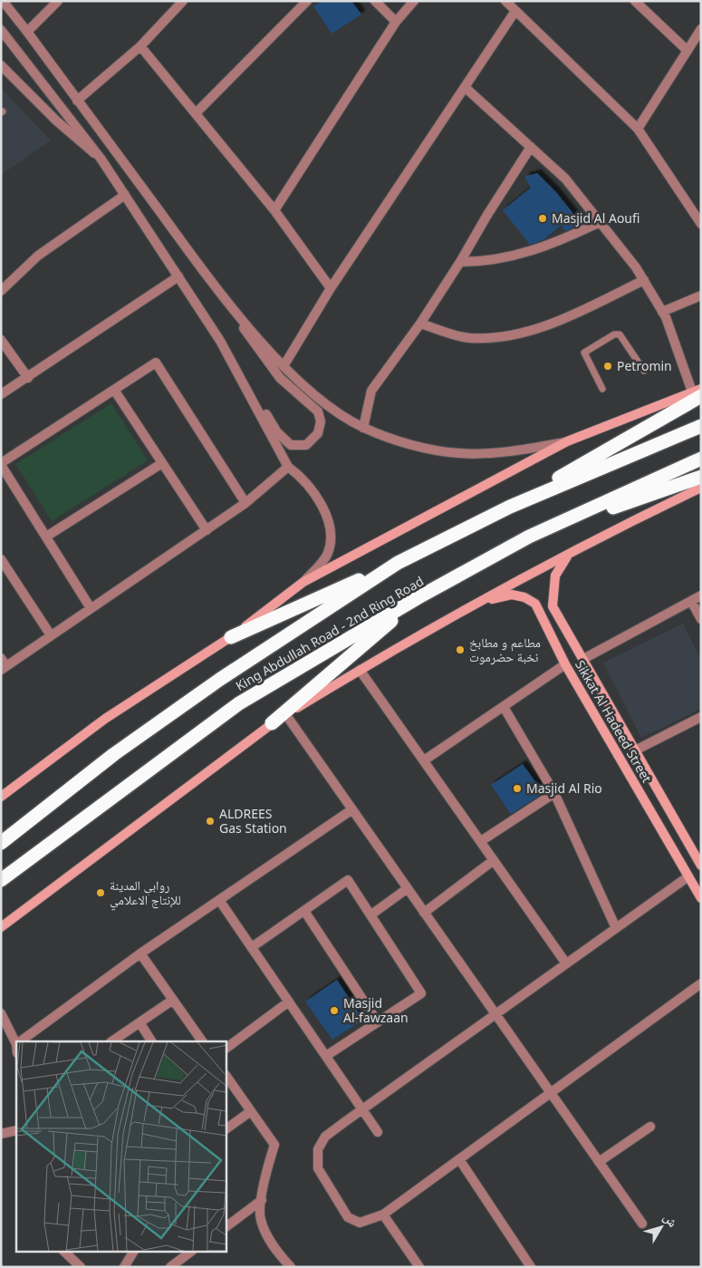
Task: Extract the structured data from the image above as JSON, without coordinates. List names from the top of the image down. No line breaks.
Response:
{"streets":{"highway":["King Abdullah Road - 2nd Ring Road"],"main road":["Sikkat Al Hadeed Street"]},"places":["Masjid Al Aoufi","Petromin","مطاعم و مطابخ نخبة حضرموت","Masjid Al Rio","ALDREES Gas Station","روابي المدينة للإنتاج الاعلامي","Masjid Al-fawzaan"],"north":"top right"}
